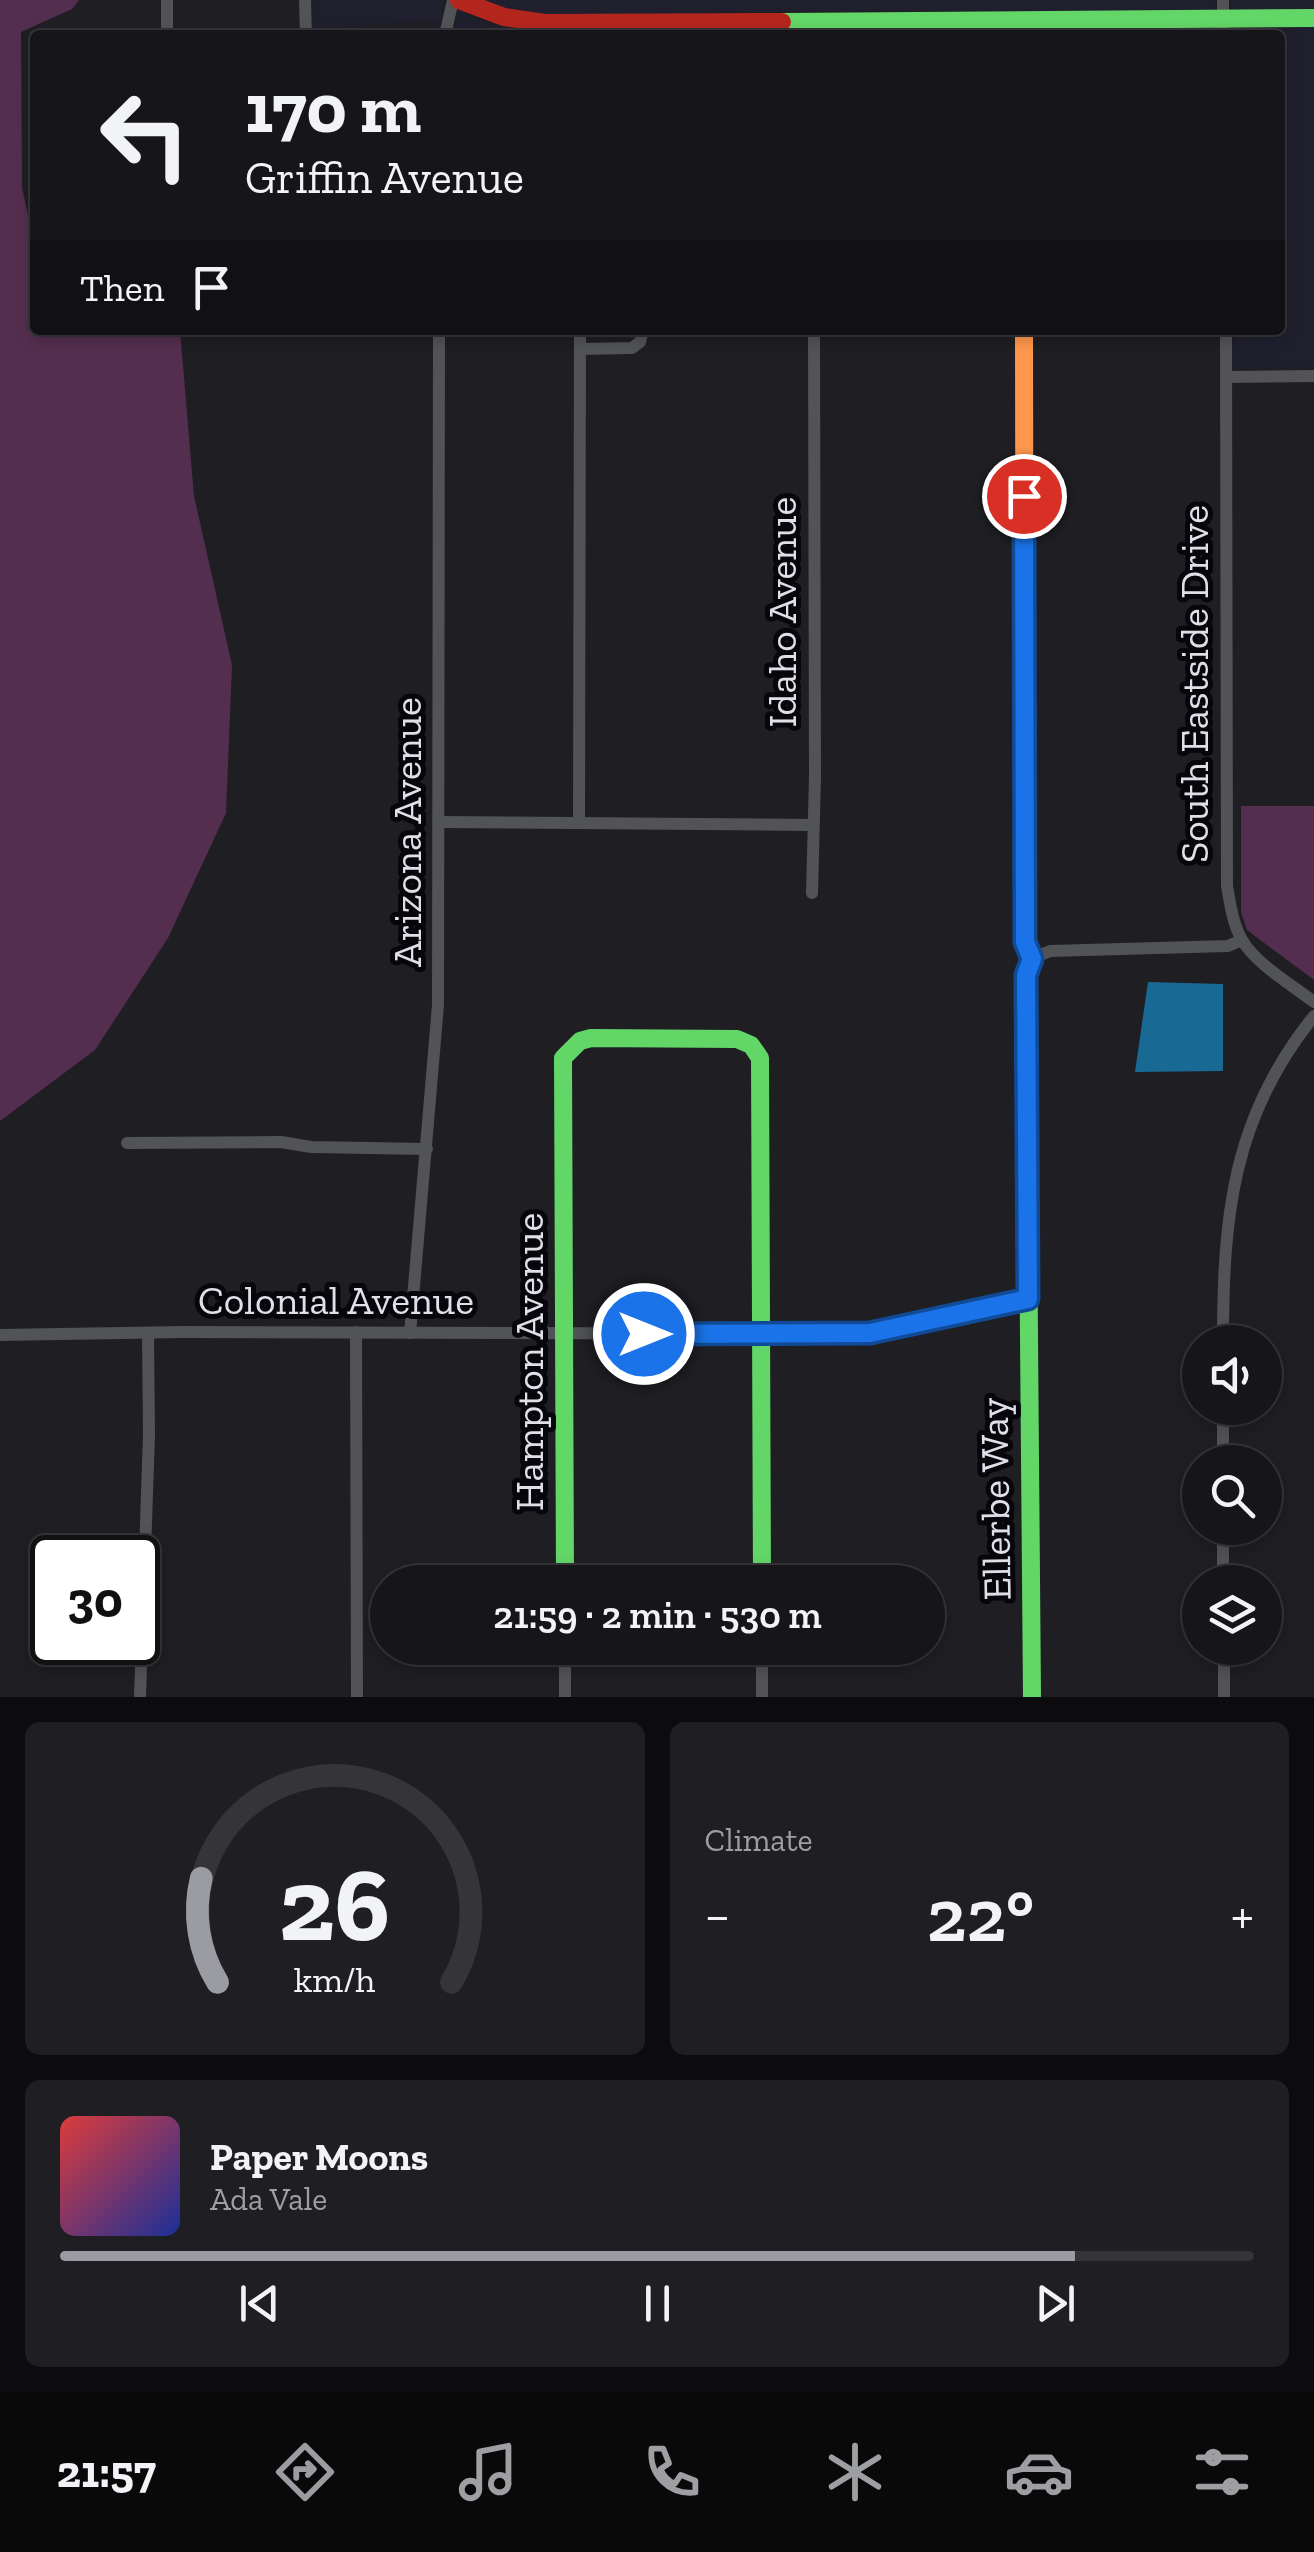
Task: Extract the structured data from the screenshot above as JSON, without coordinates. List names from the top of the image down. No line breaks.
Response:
{"streets":{"street":["Idaho Avenue","South Eastside Drive","Arizona Avenue","Colonial Avenue","Hampton Avenue","Ellerbe Way"]},"crossings":[["Arizona Avenue","Colonial Avenue"],["Colonial Avenue","Hampton Avenue"],["Colonial Avenue","Ellerbe Way"]],"page":{"turn":["170 m","Griffin Avenue"],"then":"Then","limit":"30","trip":"21:59 · 2 min · 530 m","tile":"Climate","heat":["−","22°","+"],"song":["Paper Moons","Ada Vale"],"tabs":"21:57","gauge":["26","km/h"]}}
